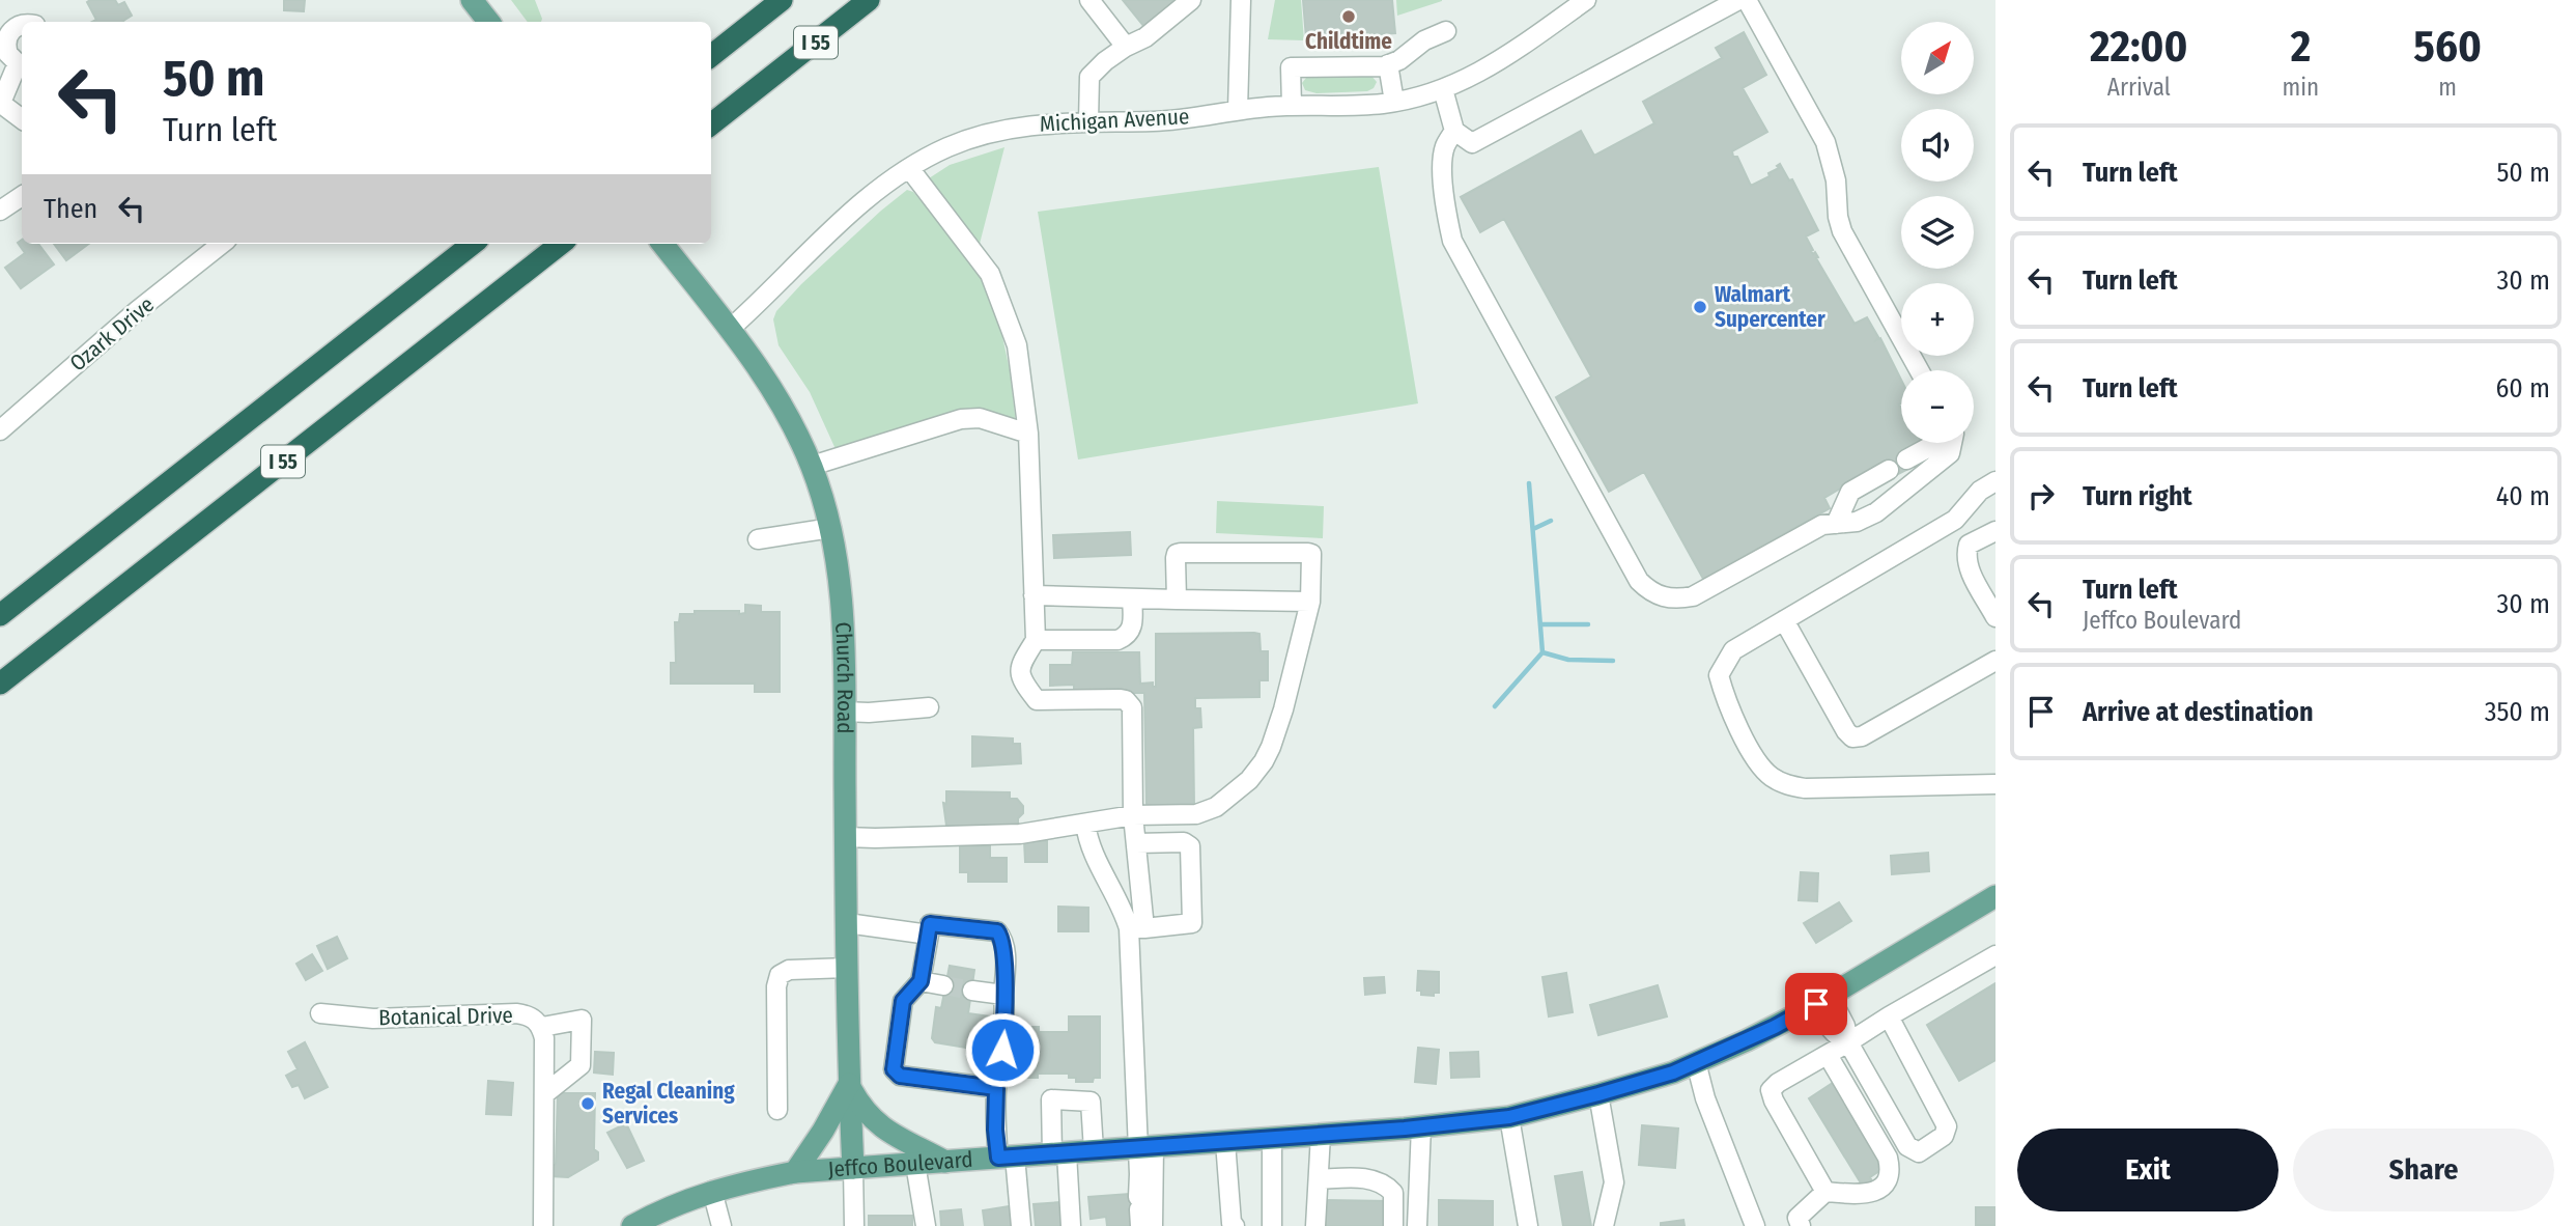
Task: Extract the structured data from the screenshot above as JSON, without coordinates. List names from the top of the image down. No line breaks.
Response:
{"streets":{"highway":["I 55"],"main road":["Church Road","Jeffco Boulevard"],"street":["Michigan Avenue","Ozark Drive","Botanical Drive"]},"crossings":[["Michigan Avenue","Church Road"],["Church Road","Jeffco Boulevard"]],"places":["Childtime","Walmart Supercenter","Regal Cleaning Services"],"north":"top right","page":{"eta":["22:00","Arrival","2","min","560","m"],"map_buttons":["+","−"],"turn":["50 m","Turn left"],"list":[{"name":"Turn left","value":"50 m"},{"name":"Turn left","value":"30 m"},{"name":"Turn left","value":"60 m"},{"name":"Turn right","value":"40 m"},{"name":"Turn left","note":"Jeffco Boulevard","value":"30 m"},{"name":"Arrive at destination","value":"350 m"}],"then":"Then","buttons":["Exit","Share"]}}
